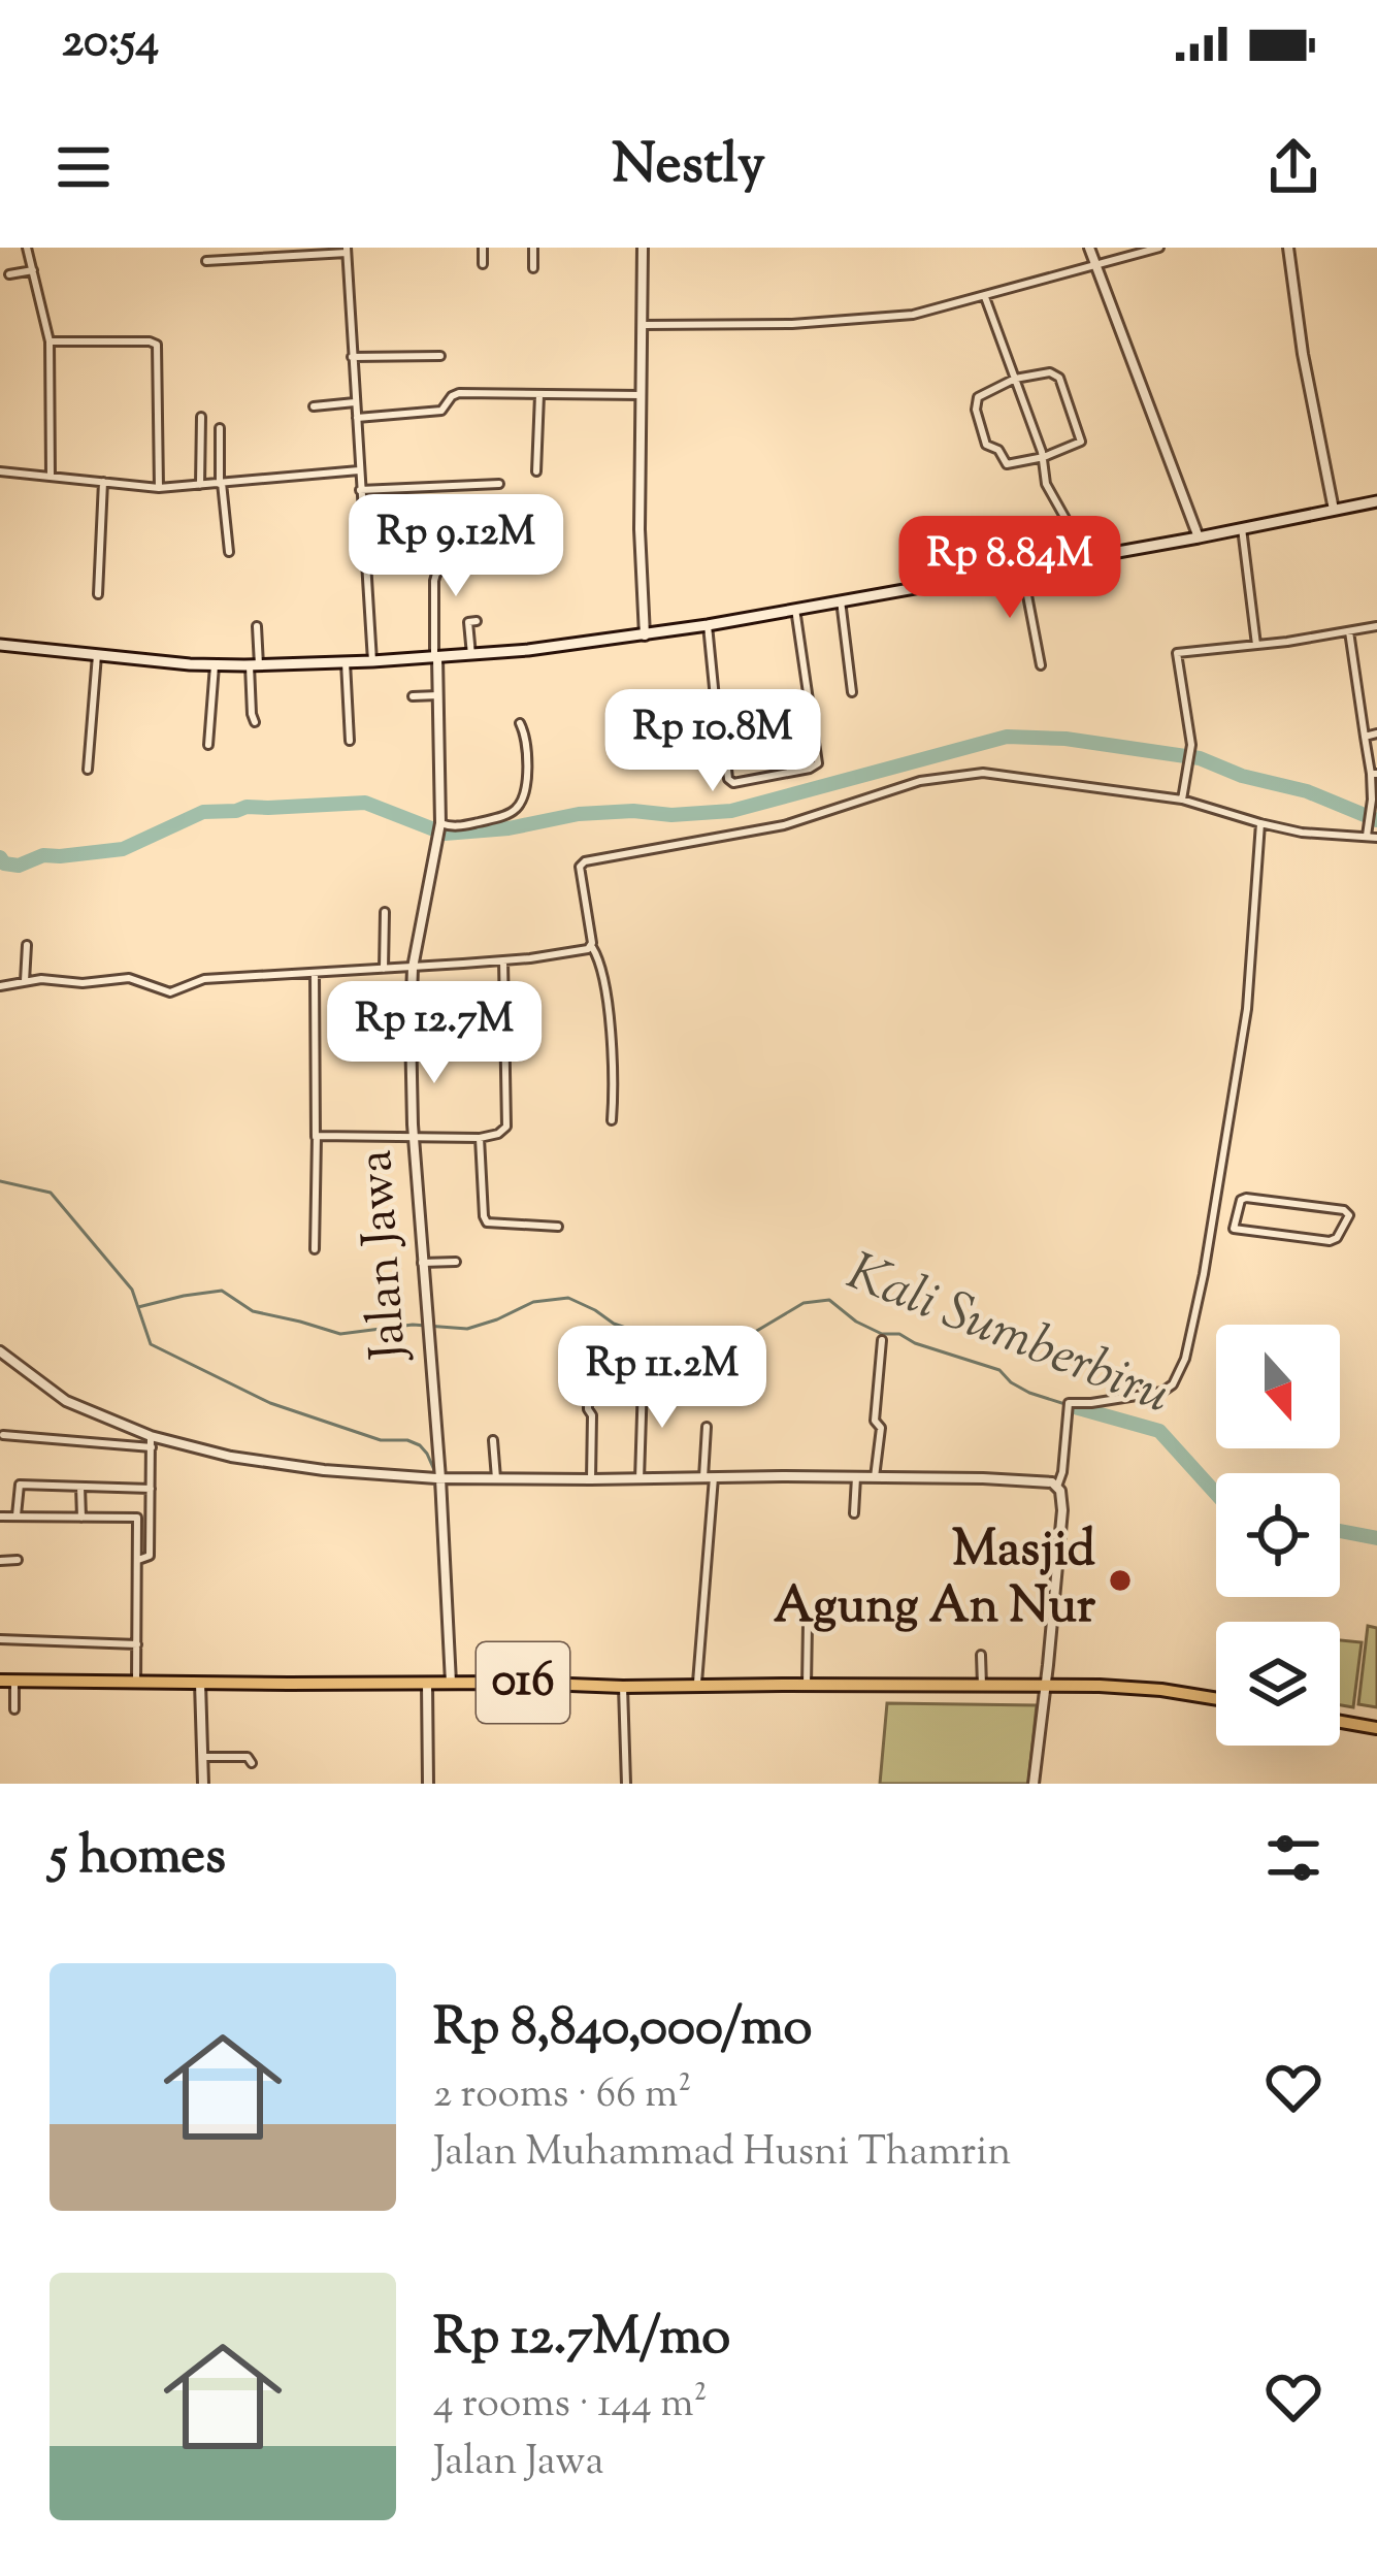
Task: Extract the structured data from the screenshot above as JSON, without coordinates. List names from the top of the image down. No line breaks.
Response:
{"streets":{"main road":["016"],"street":["Jalan Jawa"]},"crossings":[["Jalan Jawa","016"]],"water":["Kali Sumberbiru"],"places":["Masjid Agung An Nur"],"north":"bottom","page":{"status":"20:54","header":"Nestly","price":["Rp 9.12M","Rp 8.84M","Rp 10.8M","Rp 12.7M","Rp 11.2M"],"heading":"5 homes","list":[{"name":"Rp 8,840,000/mo","note":"2 rooms · 66 m² · Jalan Muhammad Husni Thamrin"},{"name":"Rp 12.7M/mo","note":"4 rooms · 144 m² · Jalan Jawa"}]}}
